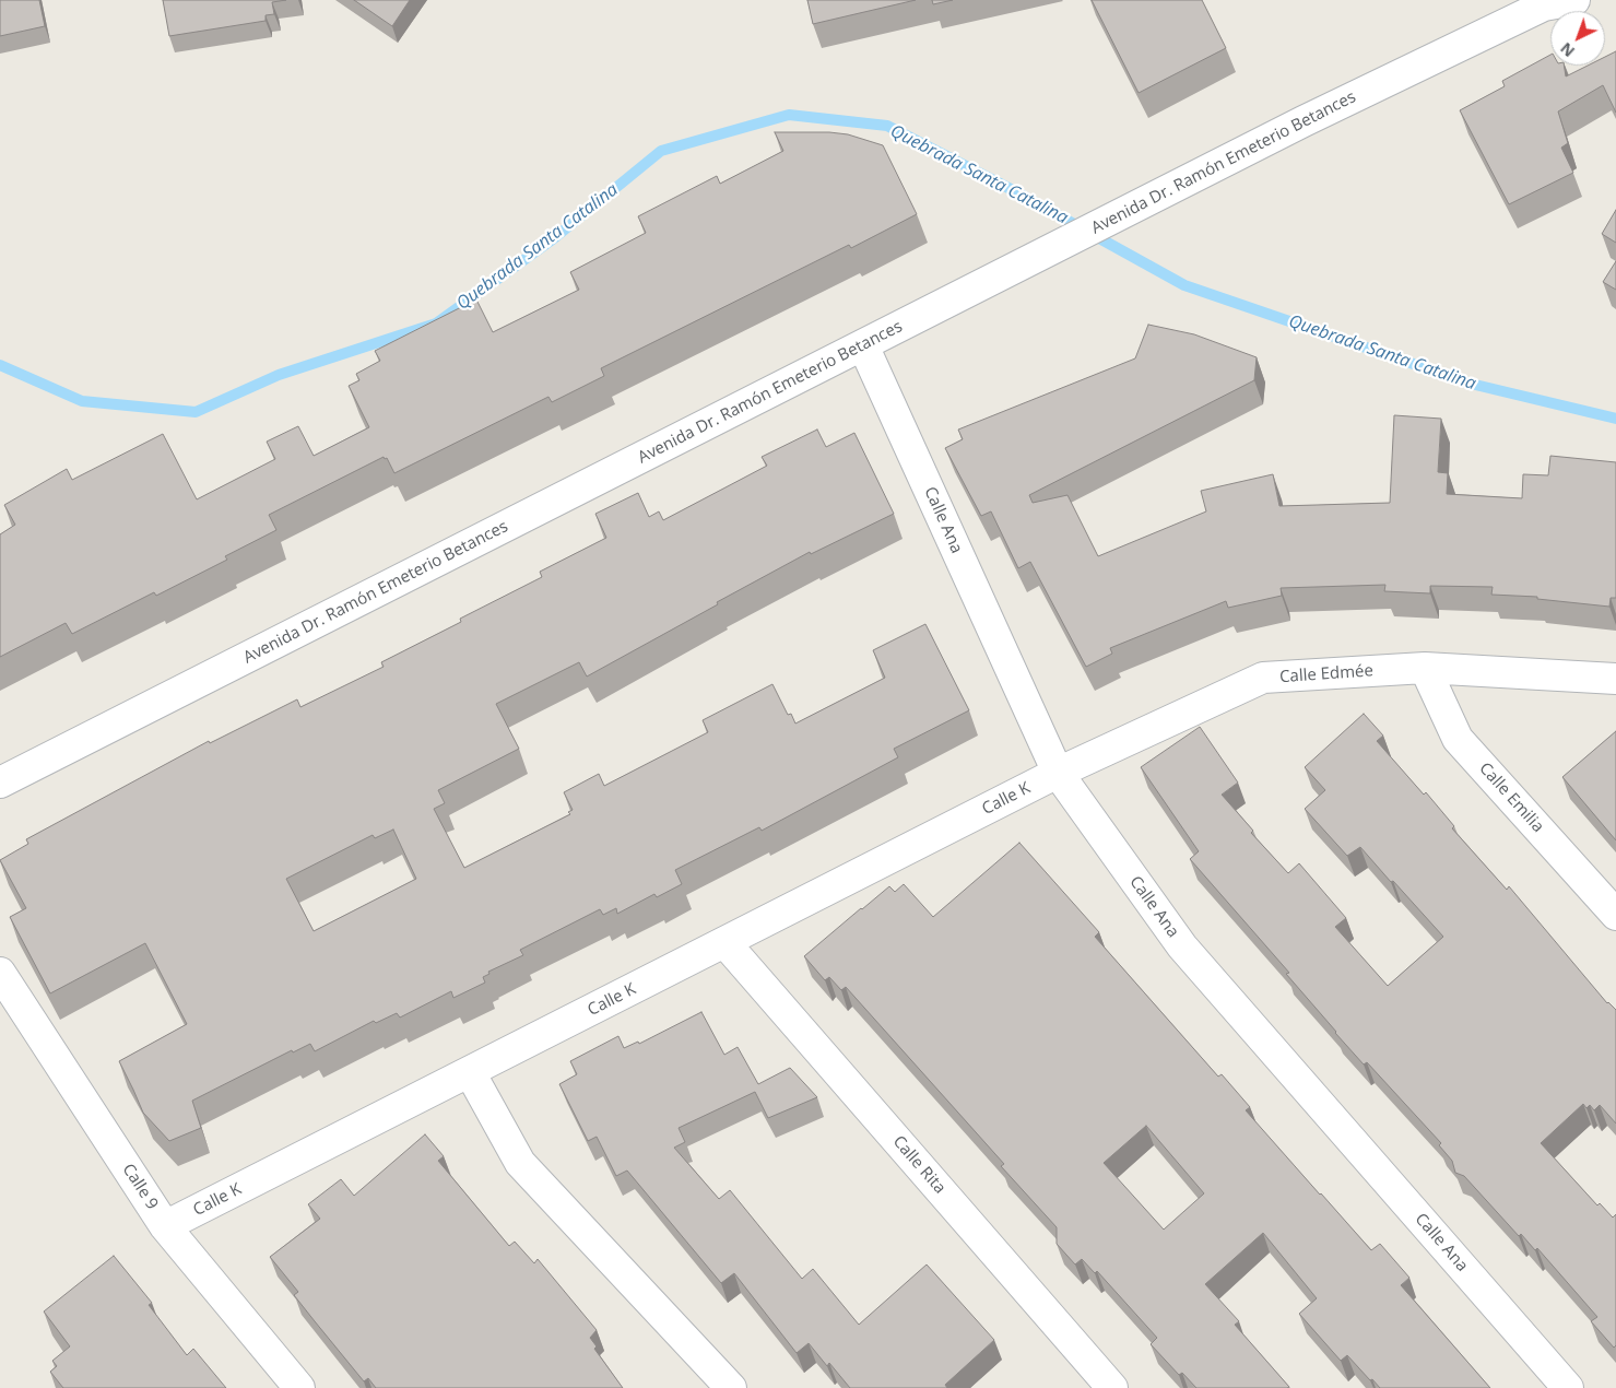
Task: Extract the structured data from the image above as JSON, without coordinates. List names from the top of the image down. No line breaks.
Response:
{"streets":{"street":["Avenida Dr. Ramón Emeterio Betances","Calle Ana","Calle Edmée","Calle Emilia","Calle K","Calle Rita","Calle 9"]},"crossings":[["Avenida Dr. Ramón Emeterio Betances","Calle Ana"],["Calle Ana","Calle Edmée"],["Calle Ana","Calle K"],["Calle Edmée","Calle Emilia"],["Calle Edmée","Calle K"],["Calle K","Calle Rita"],["Calle K","Calle 9"]],"water":["Quebrada Santa Catalina"],"north":"bottom left"}
